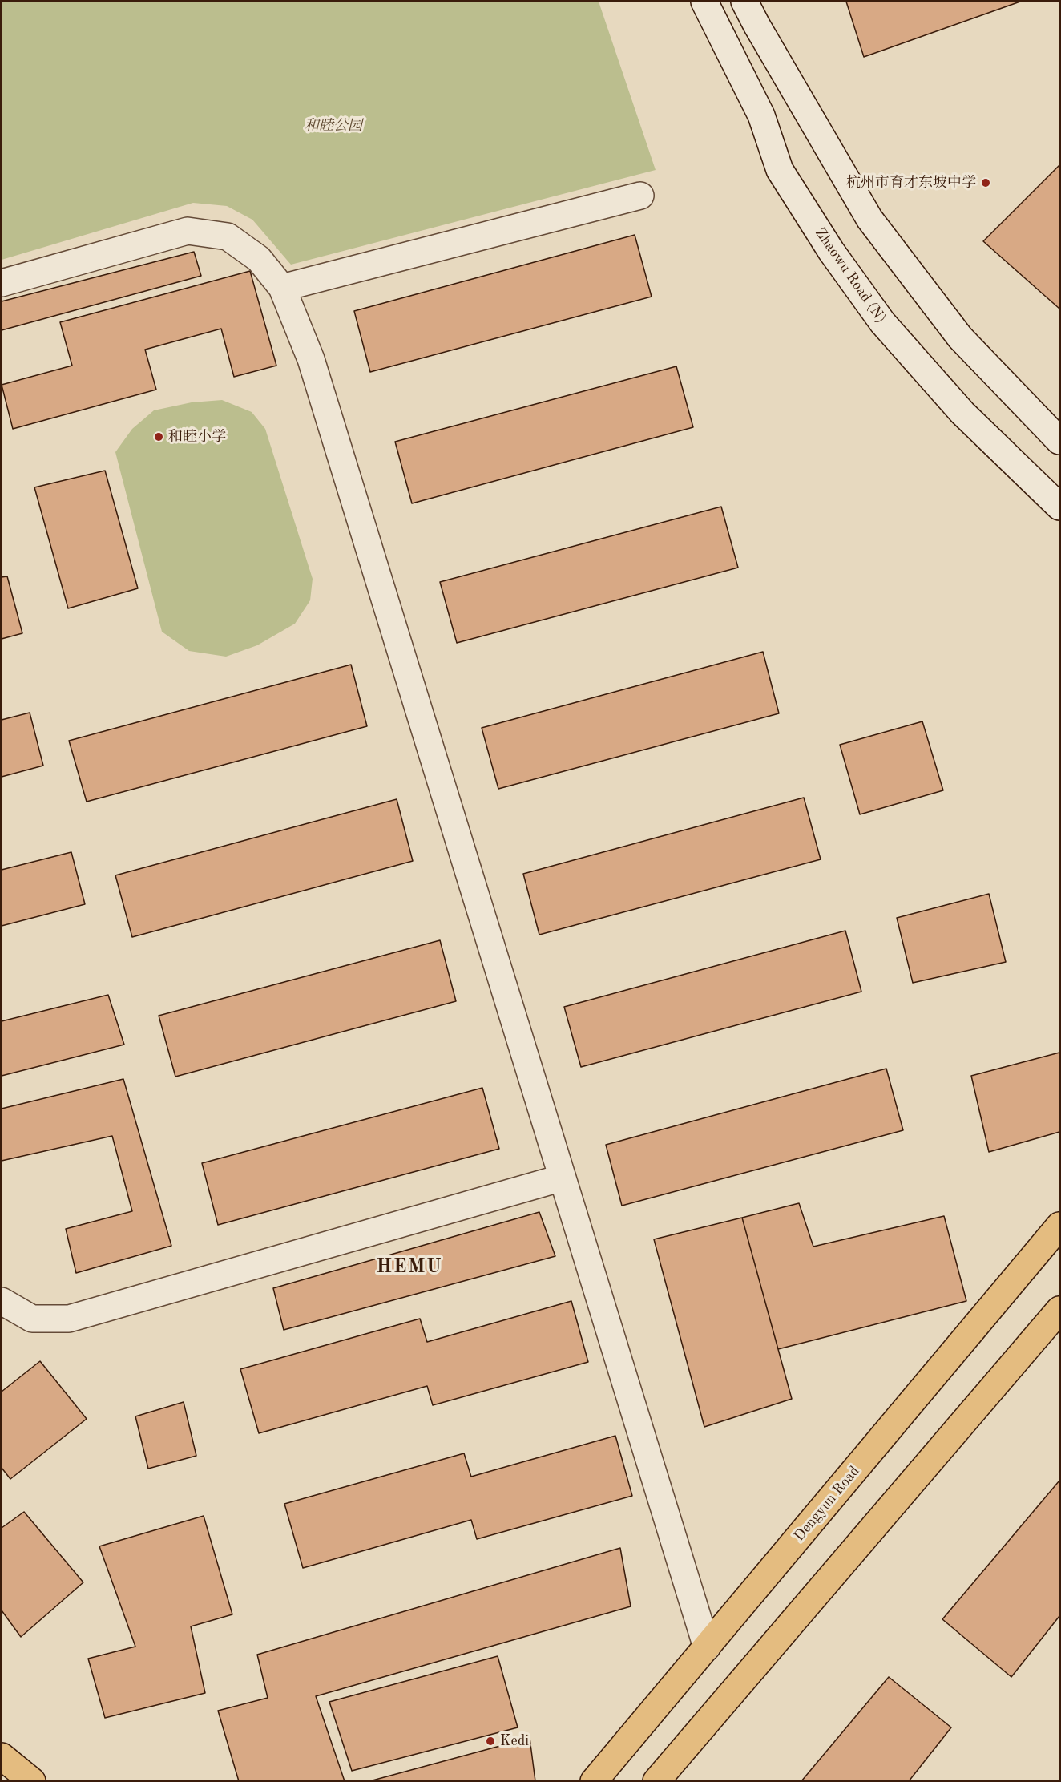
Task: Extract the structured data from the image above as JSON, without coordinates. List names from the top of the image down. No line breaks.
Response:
{"streets":{"main road":["Dengyun Road"],"street":["Zhaowu Road (N)"]},"districts":["HEMU"],"parks":["和睦公园"],"places":["杭州市育才东坡中学","和睦小学","Kedi"]}
